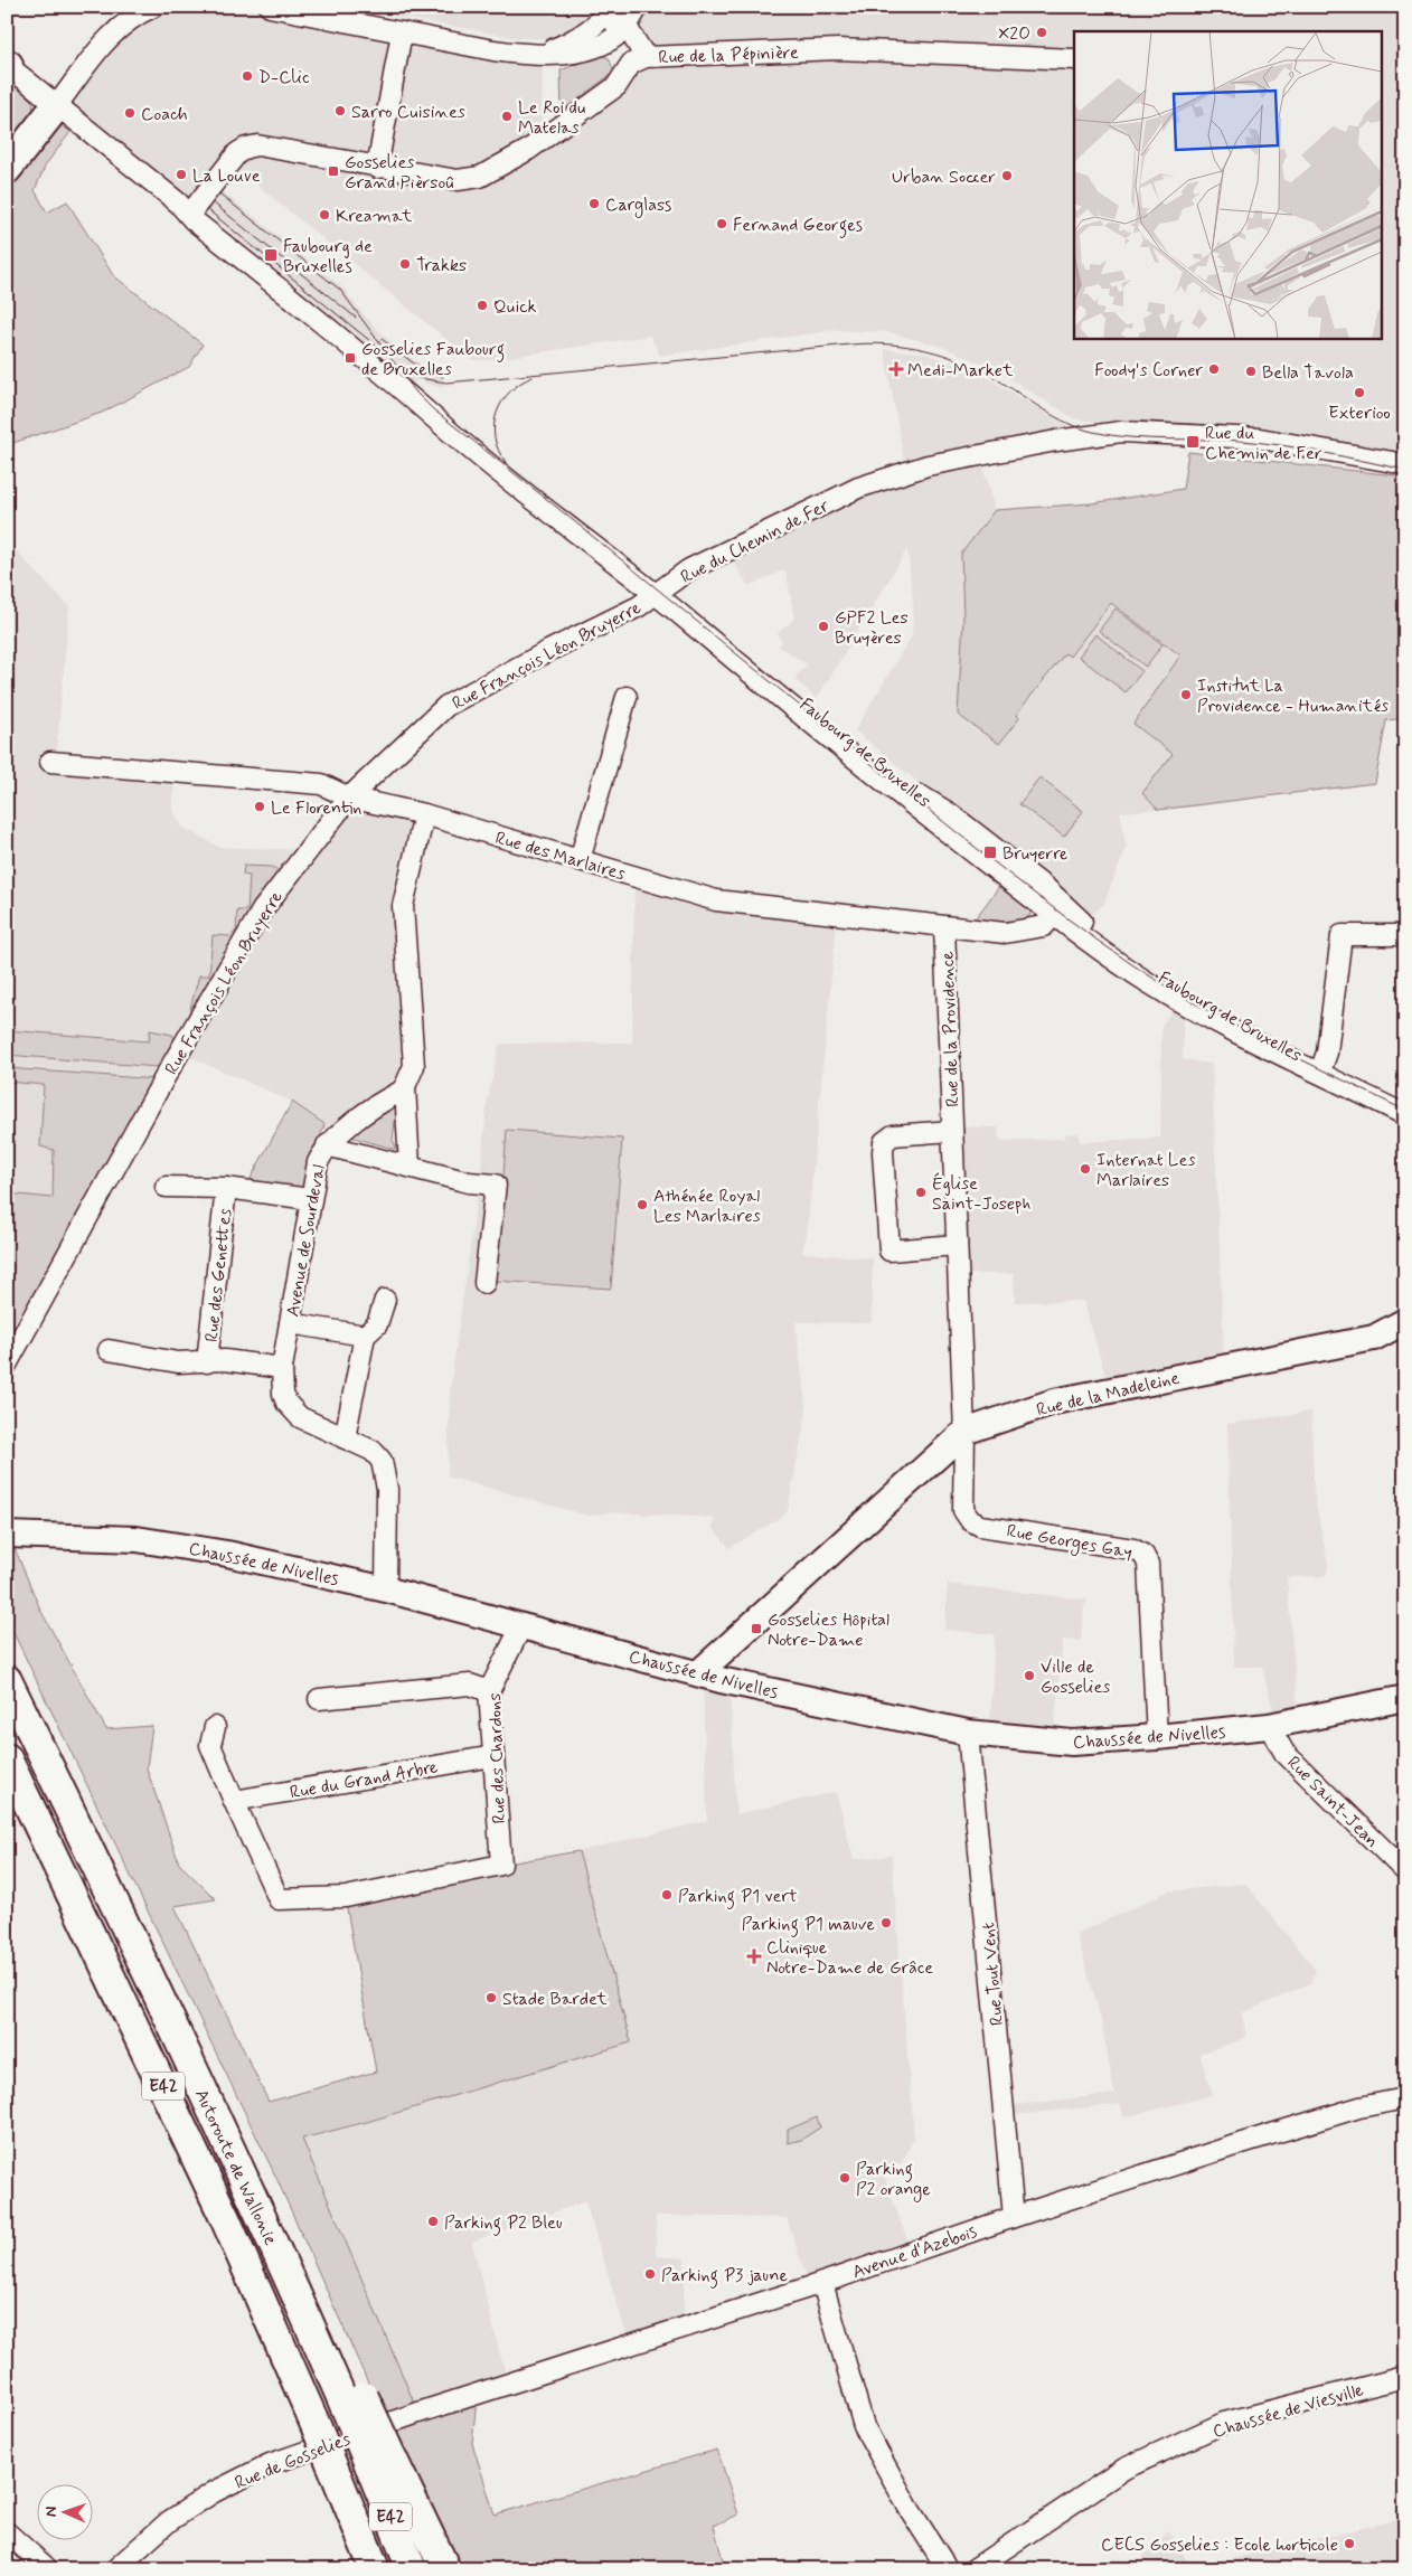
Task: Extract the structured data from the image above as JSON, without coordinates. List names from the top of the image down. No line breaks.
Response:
{"streets":{"highway":["E42","Autoroute de Wallonie"],"main road":["Rue de la Madeleine","Chaussée de Nivelles"],"street":["Rue de la Pépinière","Rue du Chemin de Fer","Rue François Léon Bruyerre","Faubourg de Bruxelles","Rue des Marlaires","Rue de la Providence","Avenue de Sourdeval","Rue des Genettes","Rue Georges Gay","Rue des Chardons","Rue du Grand Arbre","Rue Saint-Jean","Rue Tout Vent","Avenue d'Azebois","Chaussée de Viesville","Rue de Gosselies"]},"crossings":[["Rue du Chemin de Fer","Rue François Léon Bruyerre"],["Rue du Chemin de Fer","Faubourg de Bruxelles"],["Rue François Léon Bruyerre","Faubourg de Bruxelles"],["Rue François Léon Bruyerre","Rue des Marlaires"],["Faubourg de Bruxelles","Rue des Marlaires"],["Rue des Marlaires","Rue de la Providence"],["Rue de la Providence","Rue de la Madeleine"],["Rue de la Providence","Rue Georges Gay"],["Avenue de Sourdeval","Chaussée de Nivelles"],["Rue de la Madeleine","Rue Georges Gay"],["Rue de la Madeleine","Chaussée de Nivelles"],["Rue Georges Gay","Chaussée de Nivelles"],["Chaussée de Nivelles","Rue des Chardons"],["Chaussée de Nivelles","Rue Saint-Jean"],["Chaussée de Nivelles","Rue Tout Vent"],["Rue des Chardons","Rue du Grand Arbre"],["Rue Tout Vent","Avenue d'Azebois"],["E42","Autoroute de Wallonie"],["Avenue d'Azebois","Rue de Gosselies"]],"places":{"other":["X2O","D-Clic","Sarro Cuisines","Coach","Le Roi du Matelas","La Louve","Urban Soccer","Carglass","Kreamat","Fernand Georges","Trakks","Quick","Foody's Corner","Bella Tavola","Exterioo","GPF2 Les Bruyères","Institut La Providence - Humanités","Le Florentin","Internat Les Marlaires","Église Saint-Joseph","Athénée Royal Les Marlaires","Ville de Gosselies","Parking P1 vert","Parking P1 mauve","Stade Bardet","Parking P2 orange","Parking P2 Bleu","Parking P3 jaune","CECS Gosselies : Ecole horticole"],"transit":["Gosselies Grand Pièrsoû","Faubourg de Bruxelles","Gosselies Faubourg de Bruxelles","Rue du Chemin de Fer","Bruyerre","Gosselies Hôpital Notre-Dame"],"health":["Medi-Market","Clinique Notre-Dame de Grâce"]},"north":"left"}
